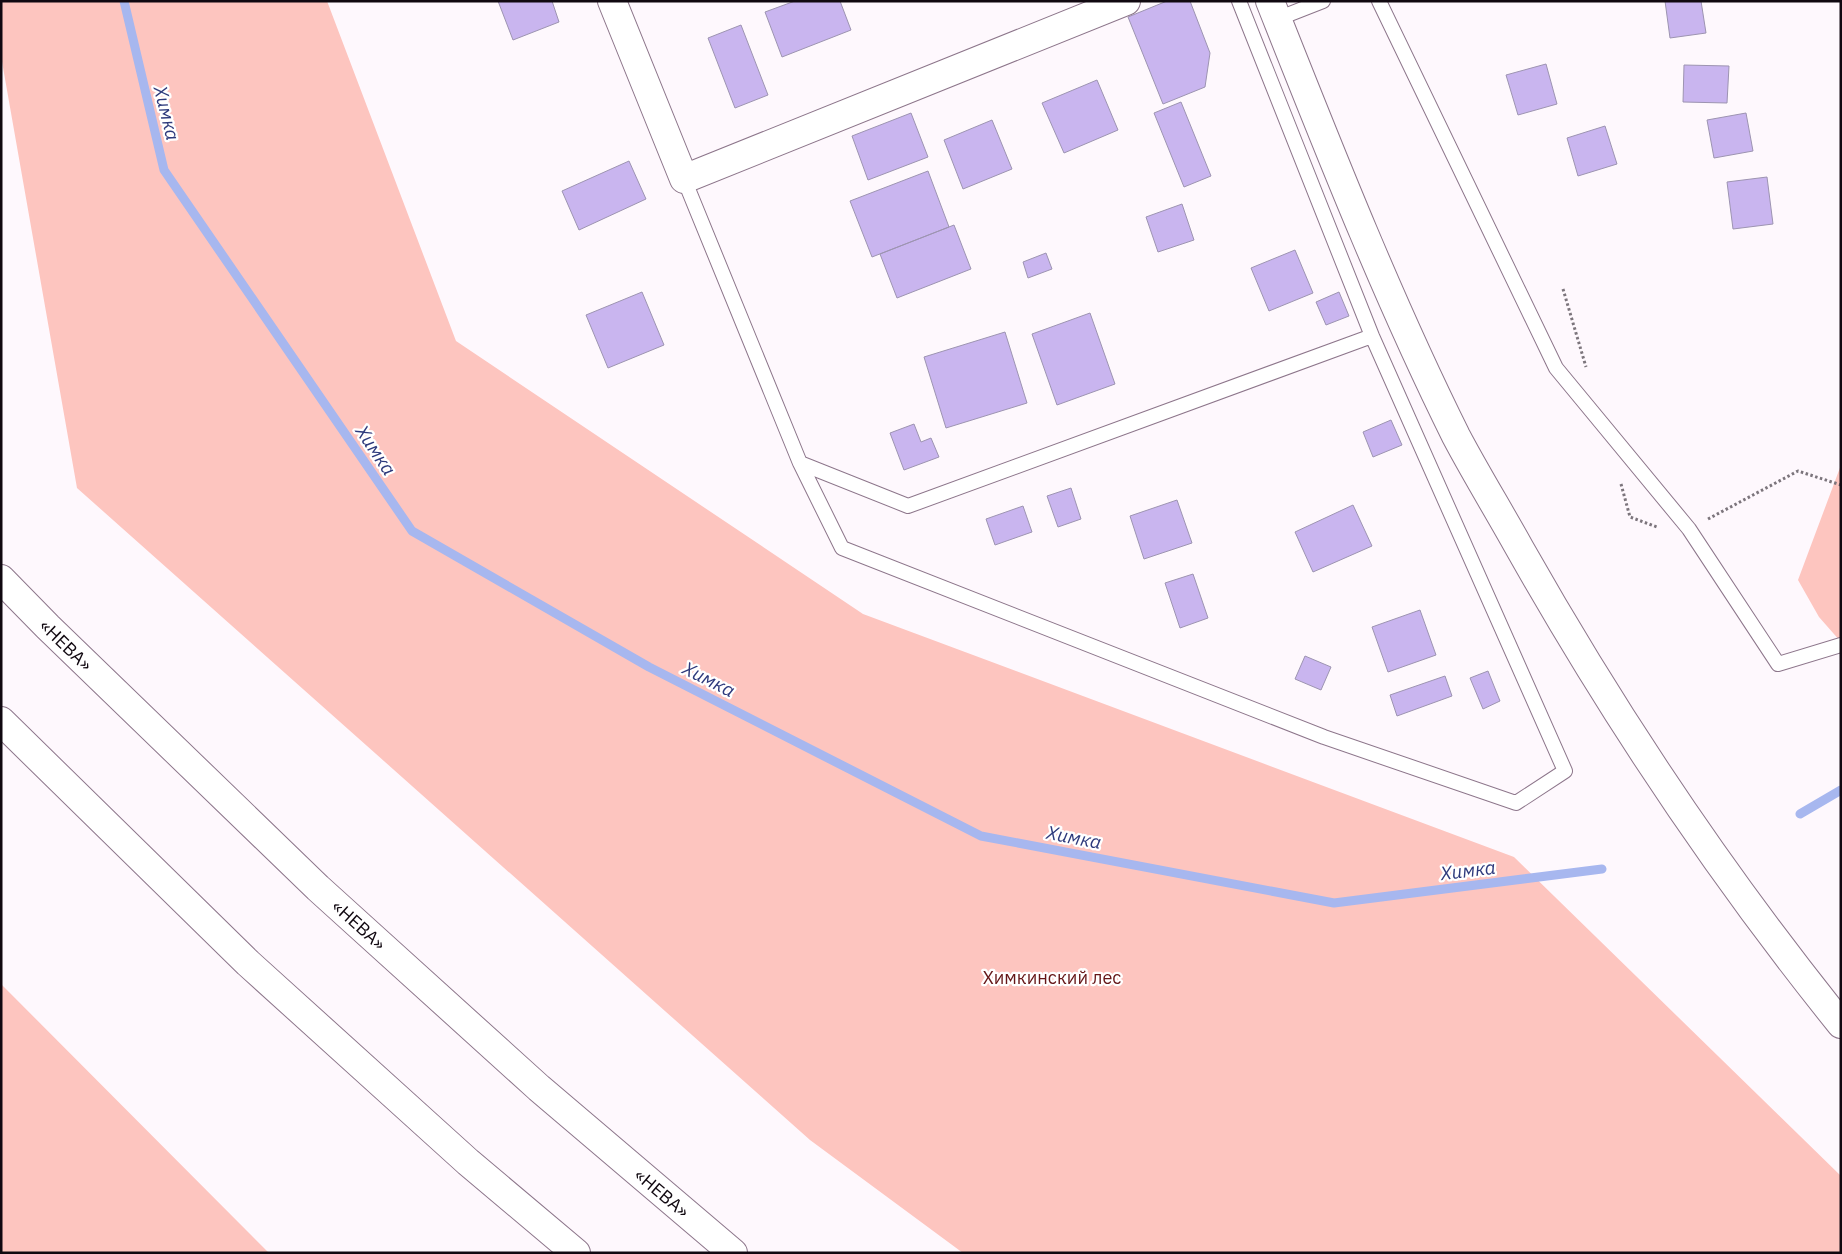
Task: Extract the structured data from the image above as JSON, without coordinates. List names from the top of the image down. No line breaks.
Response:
{"streets":{"main road":["«НЕВА»"]},"water":["Химка"],"parks":["Химкинский лес"]}
